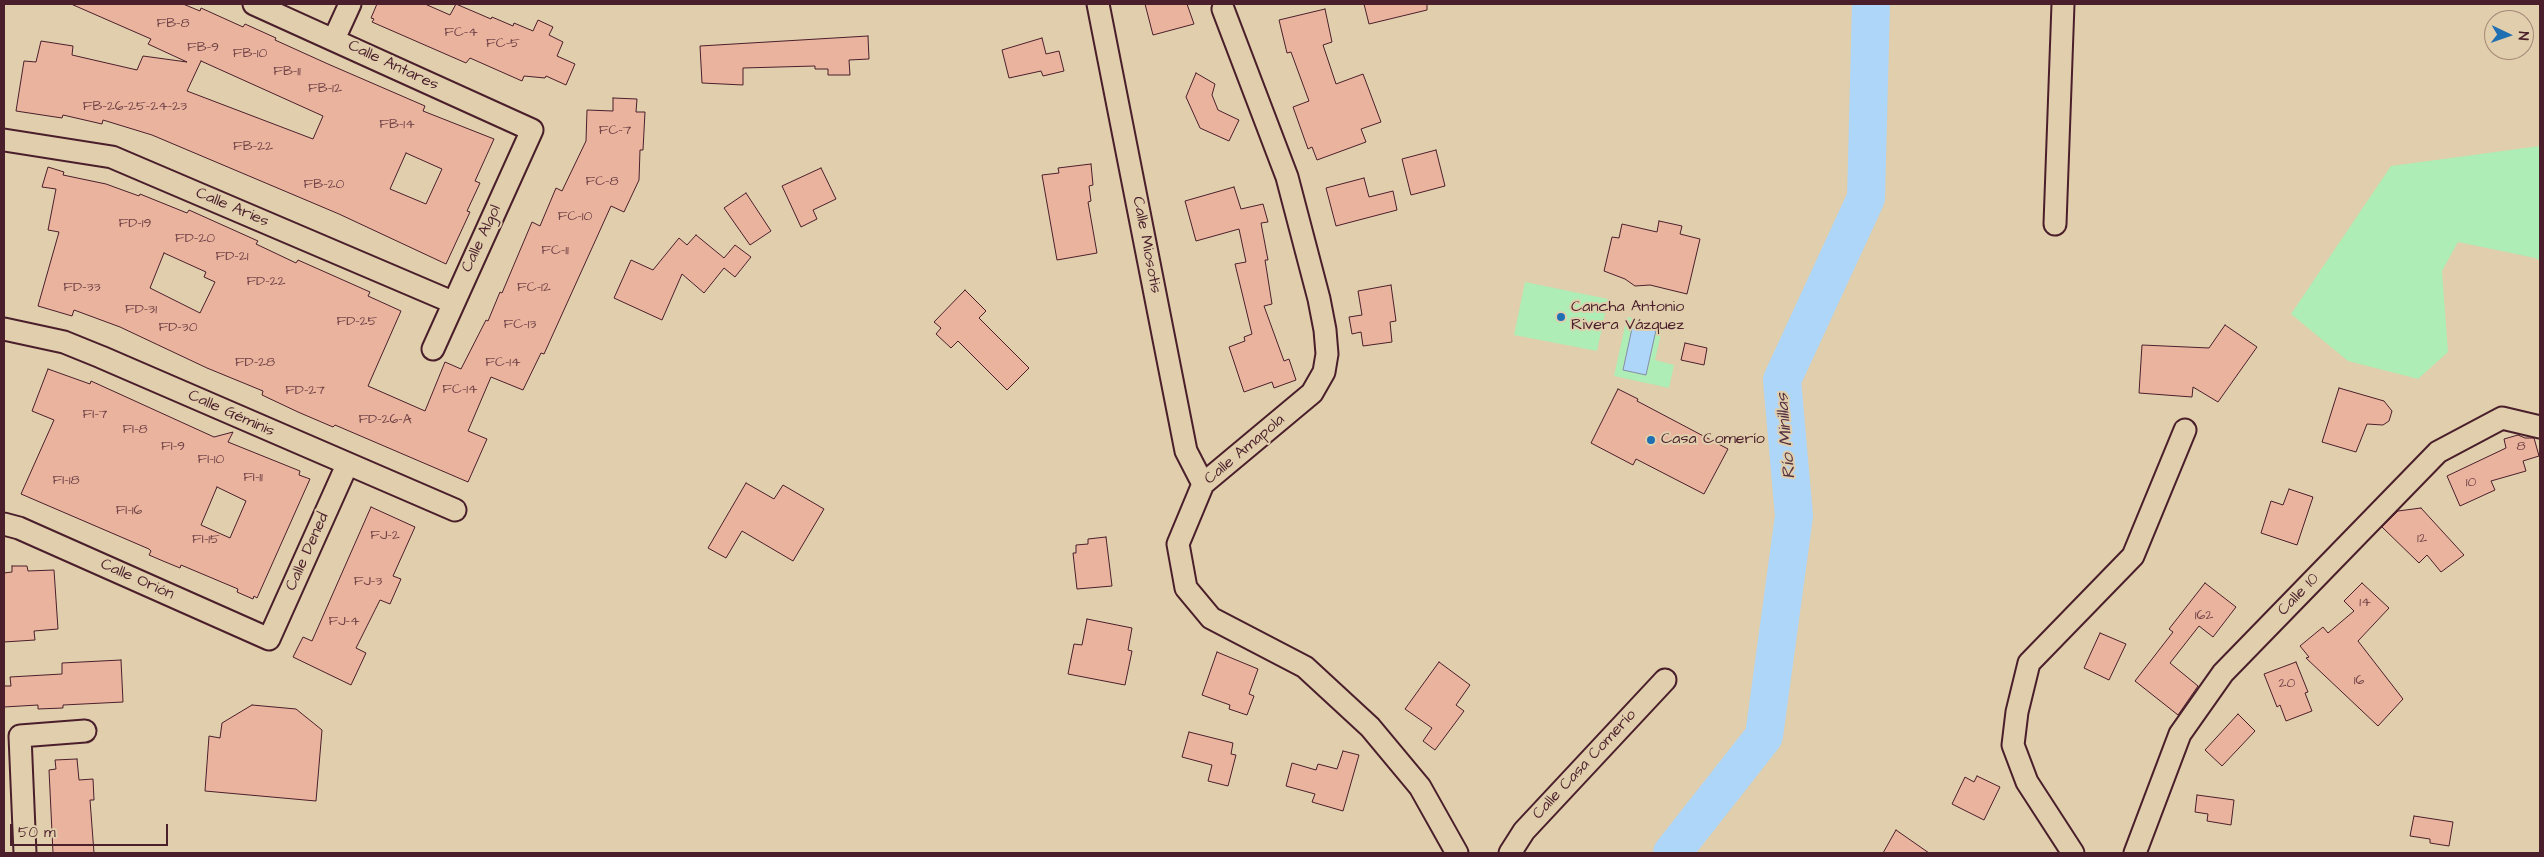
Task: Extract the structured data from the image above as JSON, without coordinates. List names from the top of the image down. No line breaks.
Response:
{"streets":{"street":["Calle Antares","Calle Aries","Calle Algol","Calle Miosotis","Calle Géminis","Calle Amapola","Calle Dened","Calle Orión","Calle 10","Calle Casa Comerío"]},"crossings":[["Calle Antares","Calle Algol"],["Calle Aries","Calle Algol"],["Calle Miosotis","Calle Amapola"],["Calle Géminis","Calle Dened"],["Calle Dened","Calle Orión"]],"water":["Río Minillas"],"places":["Cancha Antonio Rivera Vázquez","Casa Comerío"],"house_numbers":["FB-8","FC-4","FC-5","FB-9","FB-10","FB-11","FB-12","FB-26-25-24-23","FB-14","FC-7","FB-22","FC-8","FB-20","FC-10","FD-19","FD-20","FC-11","FD-21","FD-22","FD-33","FC-12","FD-31","FD-25","FC-13","FD-30","FD-28","FC-14","FC-14","FD-27","FI-7","FD-26-A","FI-8","FI-9","8","FI-10","FI-11","FI-18","10","FI-16","FJ-2","12","FI-15","FJ-3","14","162","FJ-4","16","20"],"scale_bar":"50 m","north":"right"}
